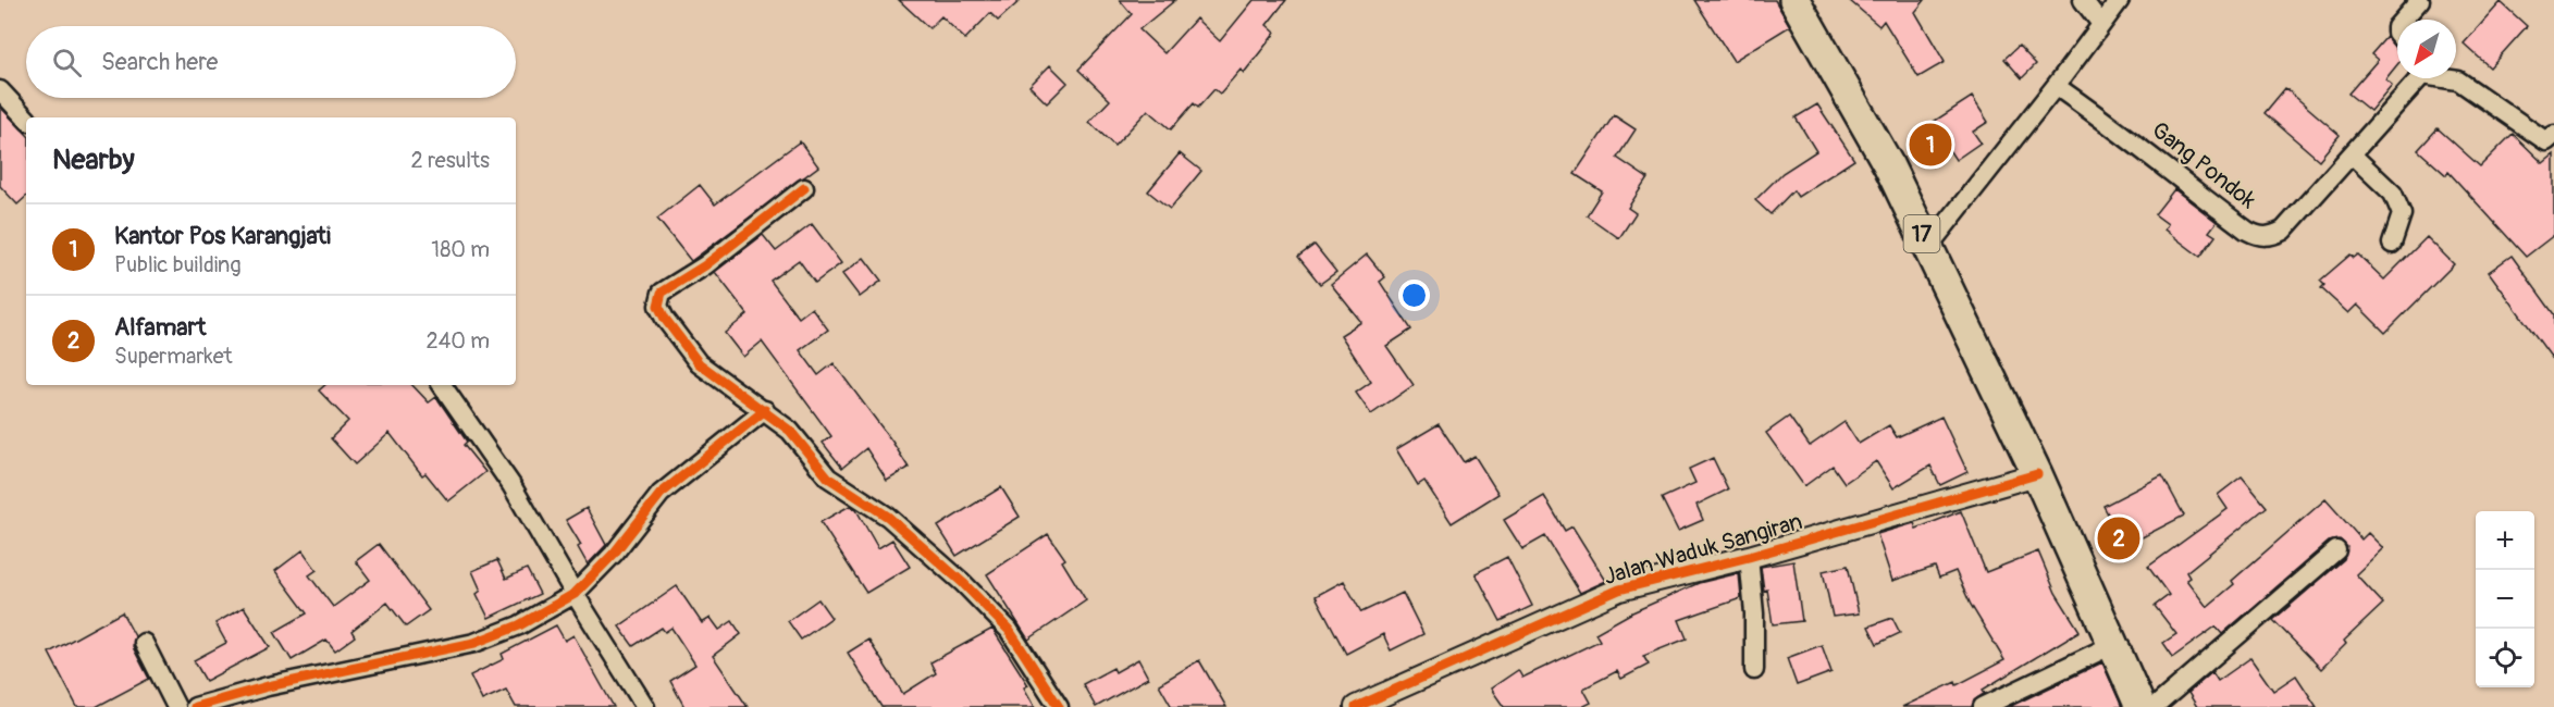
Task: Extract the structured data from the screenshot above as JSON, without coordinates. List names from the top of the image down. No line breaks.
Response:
{"streets":{"highway":["17"],"street":["Gang Pondok","Jalan Waduk Sangiran"]},"crossings":[["17","Jalan Waduk Sangiran"]],"north":"bottom left","page":{"search":"Search here","heading":["Nearby","2 results"],"pins":["1","2"],"list":[{"mark":"1","name":"Kantor Pos Karangjati","note":"Public building","value":"180 m"},{"mark":"2","name":"Alfamart","note":"Supermarket","value":"240 m"}],"map_buttons":["+","−"]}}
